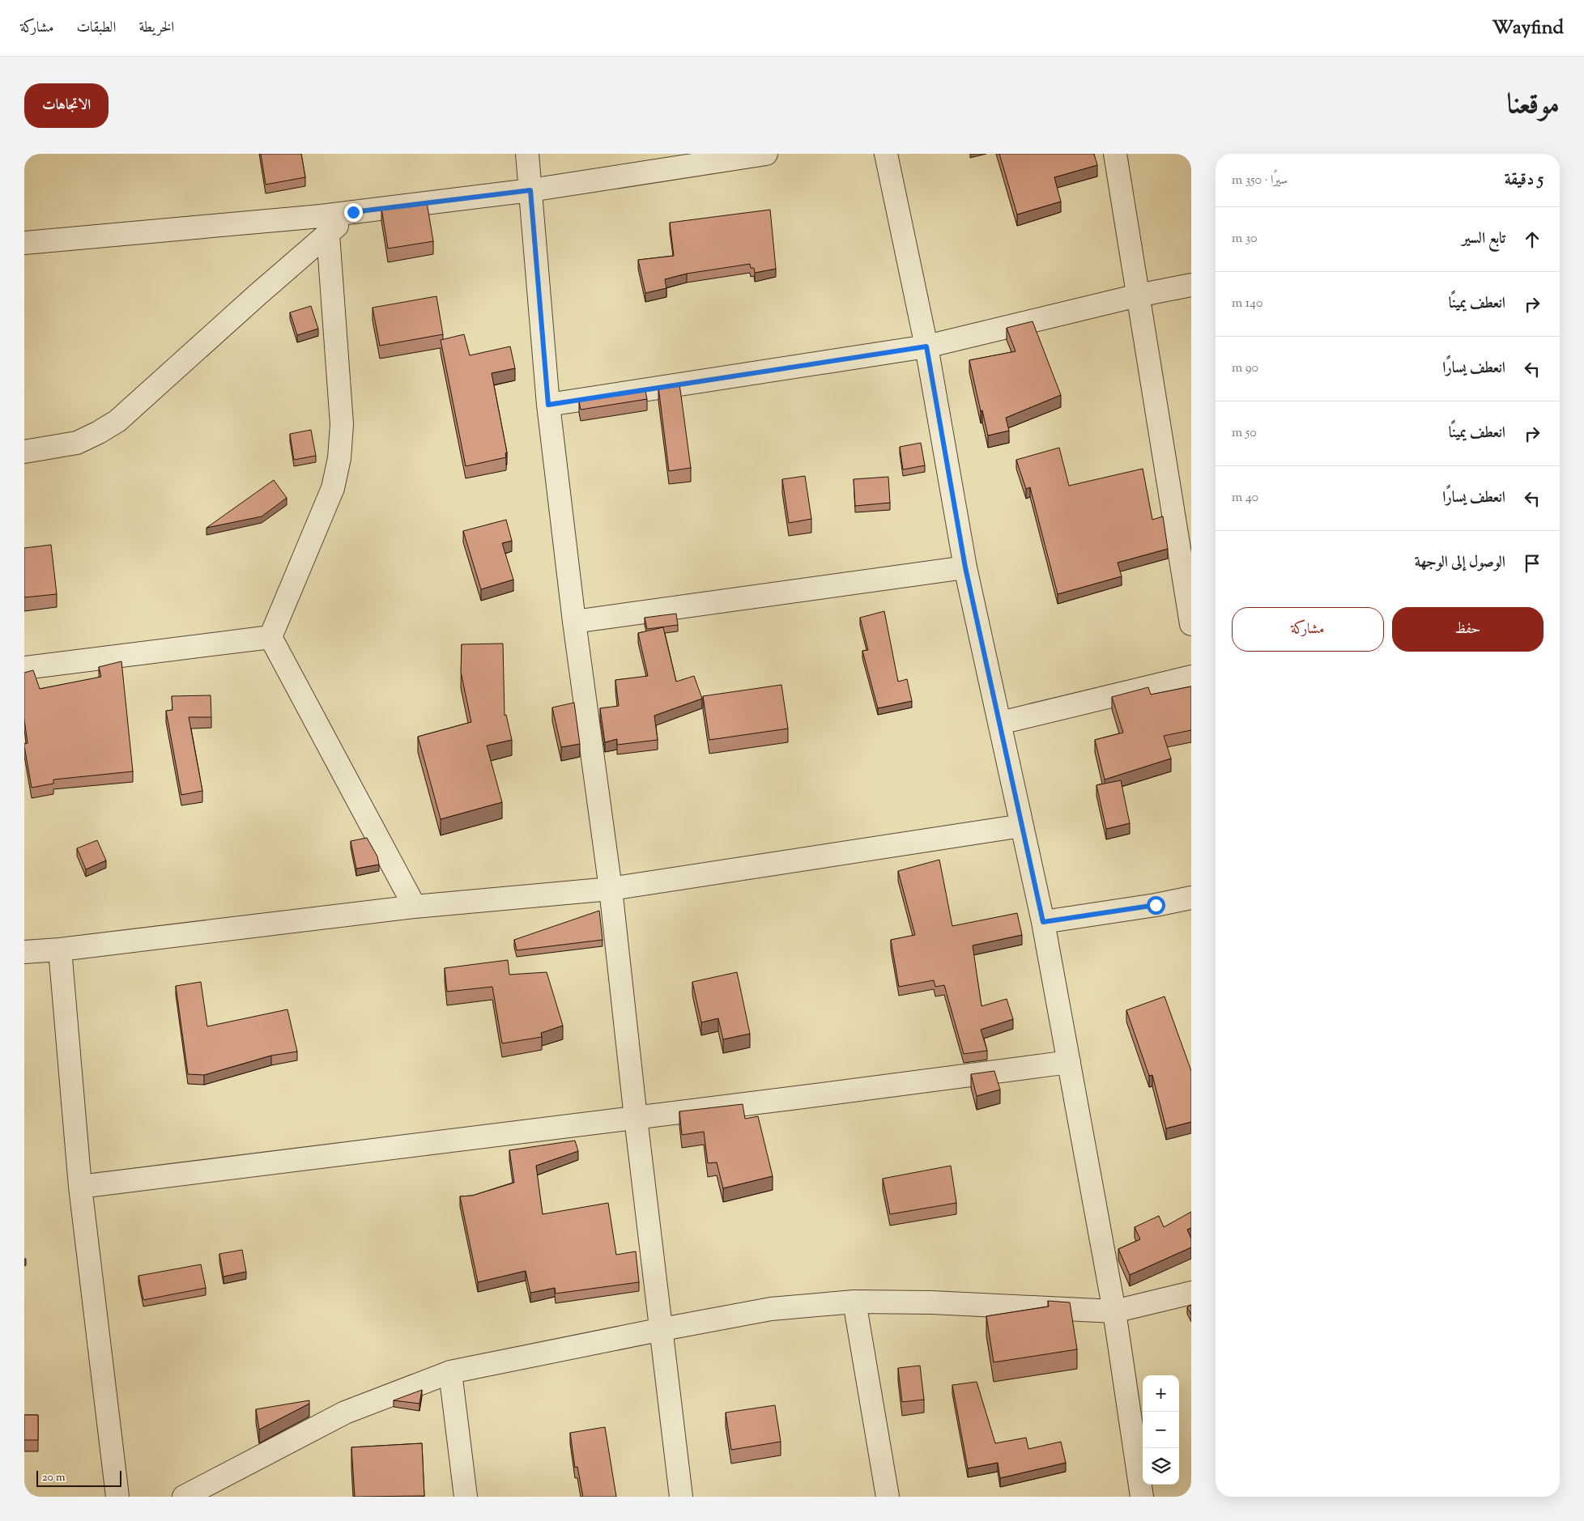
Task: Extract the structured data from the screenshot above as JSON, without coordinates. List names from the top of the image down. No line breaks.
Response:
{"scale_bar":"20 m","page":{"header":"Wayfind","nav":["الخريطة","الطبقات","مشاركة"],"title":"موقعنا","buttons":["الاتجاهات",["حفظ","مشاركة"]],"heading":["5 دقيقة","سيرًا · 350 m"],"list":[["تابع السير","30 m"],["انعطف يمينًا","140 m"],["انعطف يسارًا","90 m"],["انعطف يمينًا","50 m"],["انعطف يسارًا","40 m"],"الوصول إلى الوجهة"],"map_buttons":["+","−"],"scale":"20 m"}}
